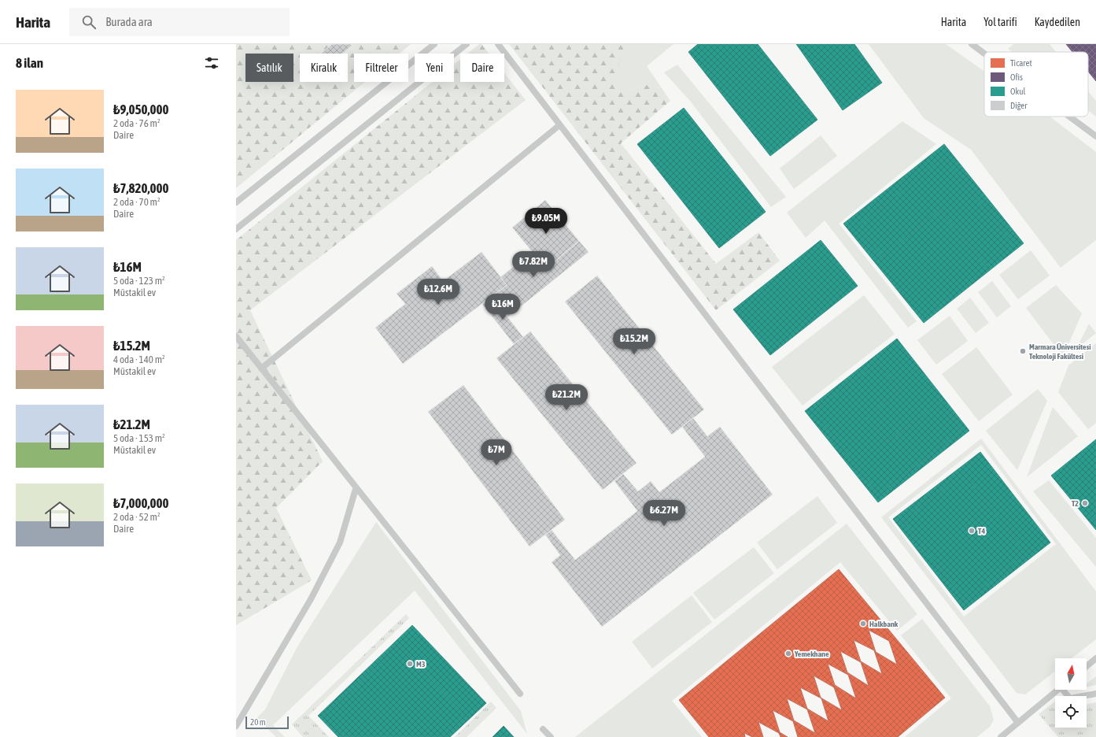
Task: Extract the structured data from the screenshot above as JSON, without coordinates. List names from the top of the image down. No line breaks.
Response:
{"places":["Marmara Üniversitesi Teknoloji Fakültesi","T2","T4","Halkbank","Yemekhane","M3"],"legend":["Ticaret","Ofis","Okul","Diğer"],"scale_bar":"20 m","north":"top","page":{"header":"Harita","search":"Burada ara","nav":["Harita","Yol tarifi","Kaydedilen"],"heading":"8 ilan","chip":["Satılık","Kiralık","Filtreler","Yeni","Daire"],"list":[{"name":"₺9,050,000","note":"2 oda · 76 m² · Daire"},{"name":"₺7,820,000","note":"2 oda · 70 m² · Daire"},{"name":"₺16M","note":"5 oda · 123 m² · Müstakil ev"},{"name":"₺15.2M","note":"4 oda · 140 m² · Müstakil ev"},{"name":"₺21.2M","note":"5 oda · 153 m² · Müstakil ev"},{"name":"₺7,000,000","note":"2 oda · 52 m² · Daire"}],"price":["₺9.05M","₺7.82M","₺12.6M","₺16M","₺15.2M","₺21.2M","₺7M","₺6.27M"],"scale":"20 m"}}
